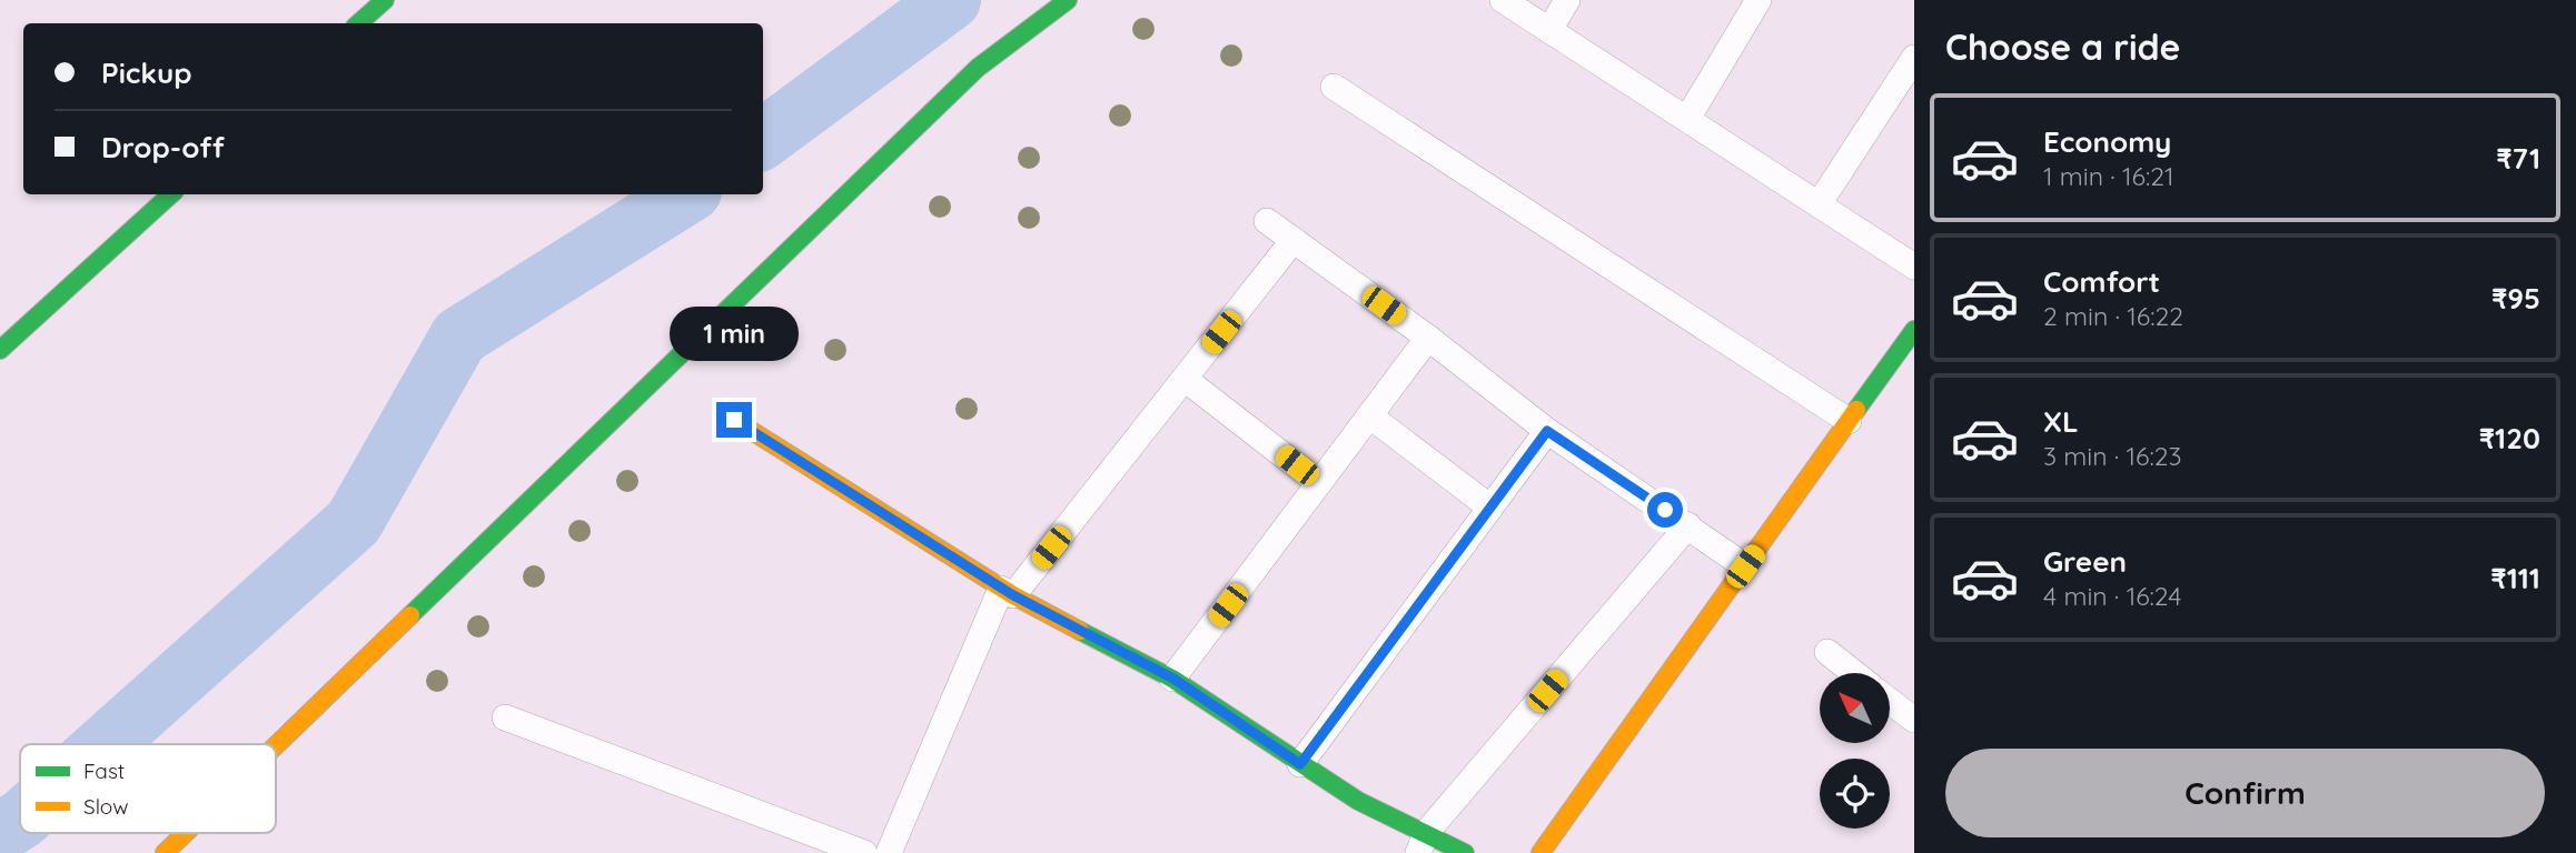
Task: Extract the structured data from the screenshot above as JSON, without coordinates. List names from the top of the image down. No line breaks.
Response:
{"legend":["Fast","Slow"],"north":"top left","page":{"heading":"Choose a ride","banner":["Pickup","Drop-off"],"list":[{"name":"Economy","note":"1 min · 16:21","value":"₹71"},{"name":"Comfort","note":"2 min · 16:22","value":"₹95"},{"name":"XL","note":"3 min · 16:23","value":"₹120"},{"name":"Green","note":"4 min · 16:24","value":"₹111"}],"bubble":"1 min","buttons":"Confirm"}}
